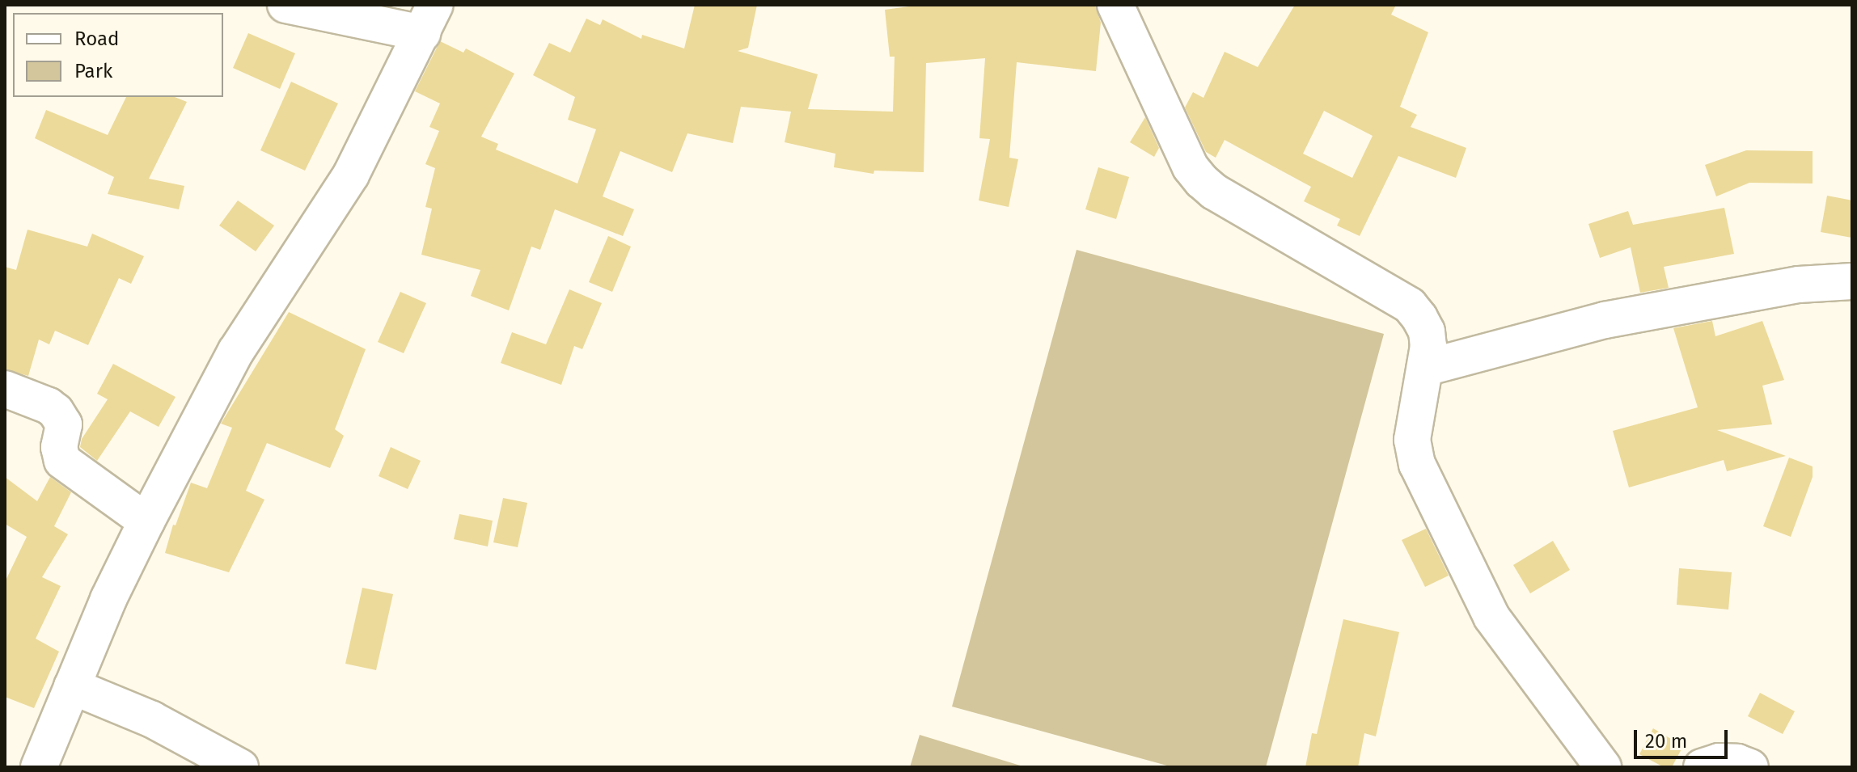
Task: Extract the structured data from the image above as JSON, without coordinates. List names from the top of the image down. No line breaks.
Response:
{"legend":["Road","Park"],"scale_bar":"20 m"}
